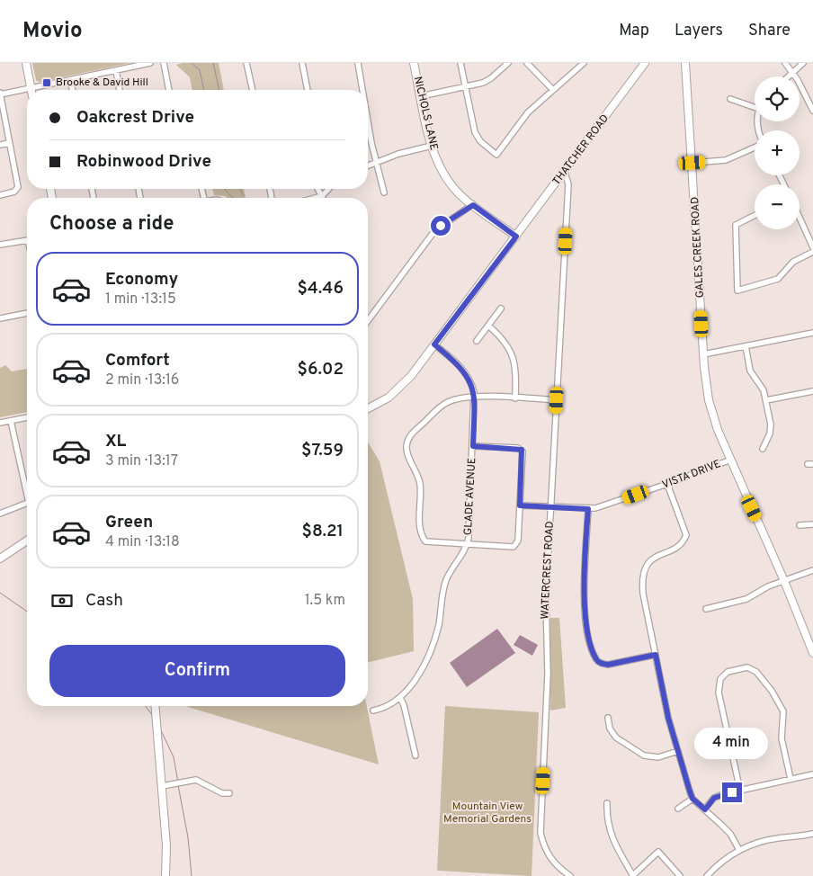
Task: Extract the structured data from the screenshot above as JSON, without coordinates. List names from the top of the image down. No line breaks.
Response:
{"streets":{"street":["NICHOLS LANE","THATCHER ROAD","GALES CREEK ROAD","VISTA DRIVE","GLADE AVENUE","WATERCREST ROAD"]},"crossings":[["NICHOLS LANE","THATCHER ROAD"],["THATCHER ROAD","GLADE AVENUE"],["THATCHER ROAD","WATERCREST ROAD"],["GALES CREEK ROAD","VISTA DRIVE"],["VISTA DRIVE","WATERCREST ROAD"]],"parks":["Mountain View Memorial Gardens"],"places":{"transit":["Brooke & David Hill"]},"page":{"header":"Movio","nav":["Map","Layers","Share"],"map_buttons":["+","−"],"banner":["Oakcrest Drive","Robinwood Drive"],"heading":"Choose a ride","list":[{"name":"Economy","note":"1 min · 13:15","value":"$4.46"},{"name":"Comfort","note":"2 min · 13:16","value":"$6.02"},{"name":"XL","note":"3 min · 13:17","value":"$7.59"},{"name":"Green","note":"4 min · 13:18","value":"$8.21"}],"pay":["Cash","1.5 km"],"buttons":"Confirm","bubble":"4 min"}}
